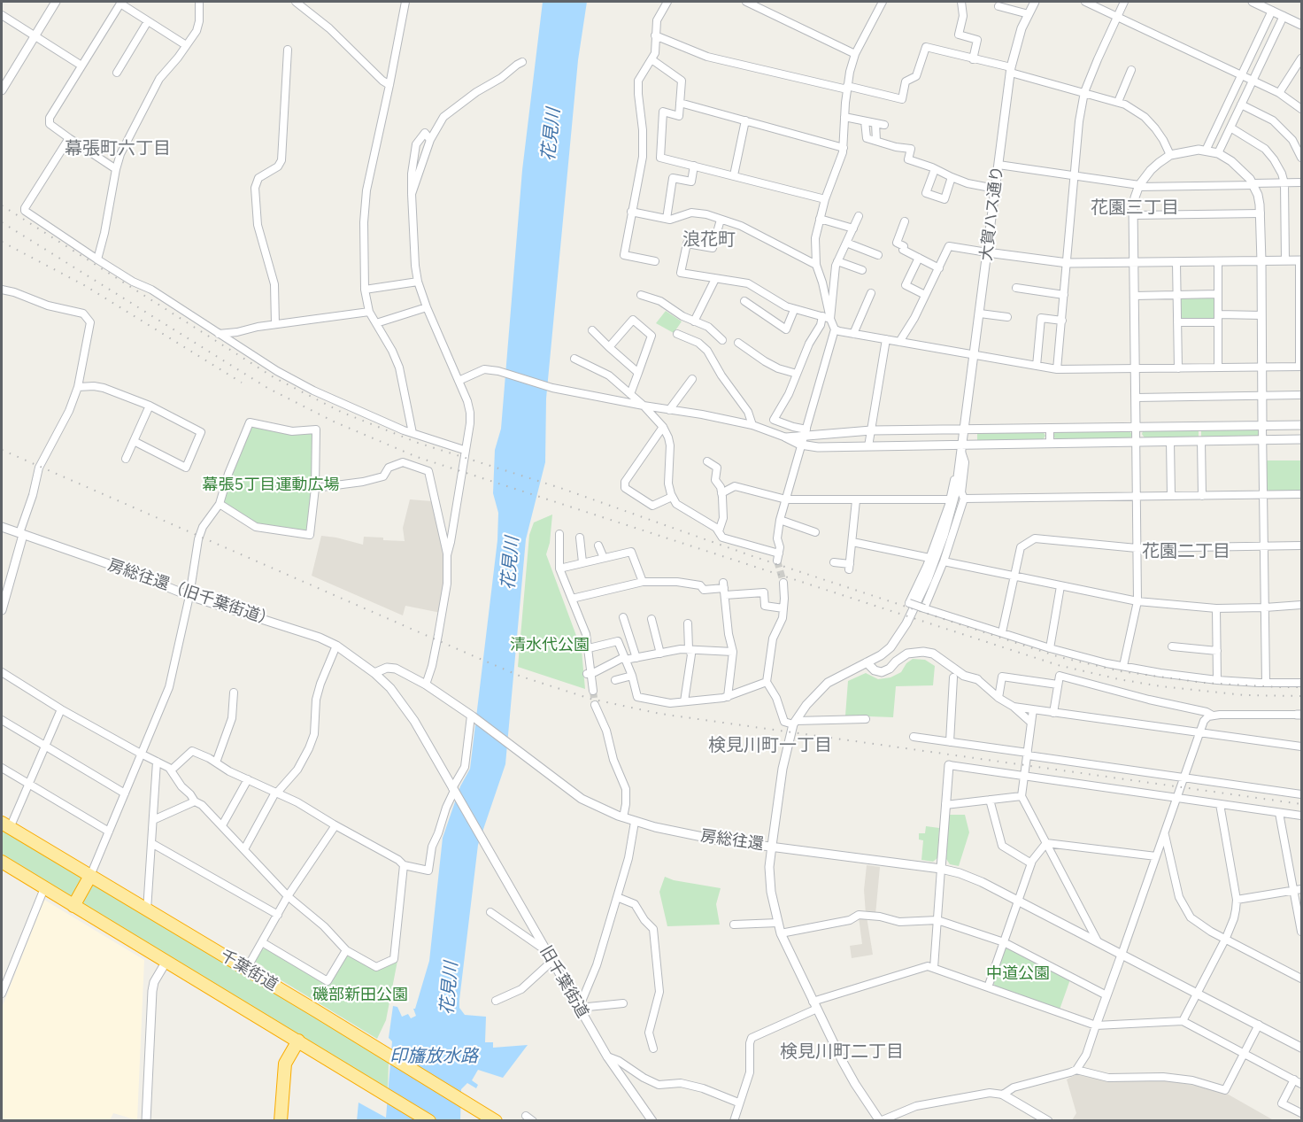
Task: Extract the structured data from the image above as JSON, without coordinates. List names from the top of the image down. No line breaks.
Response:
{"streets":{"highway":["千葉街道"],"street":["大賀ハス通り","房総往還（旧千葉街道）","房総往還","旧千葉街道"]},"districts":["幕張町六丁目","花園三丁目","浪花町","花園二丁目","検見川町一丁目","検見川町二丁目"],"water":["花見川","印旛放水路"],"parks":["幕張5丁目運動広場","清水代公園","中道公園","磯部新田公園"]}
